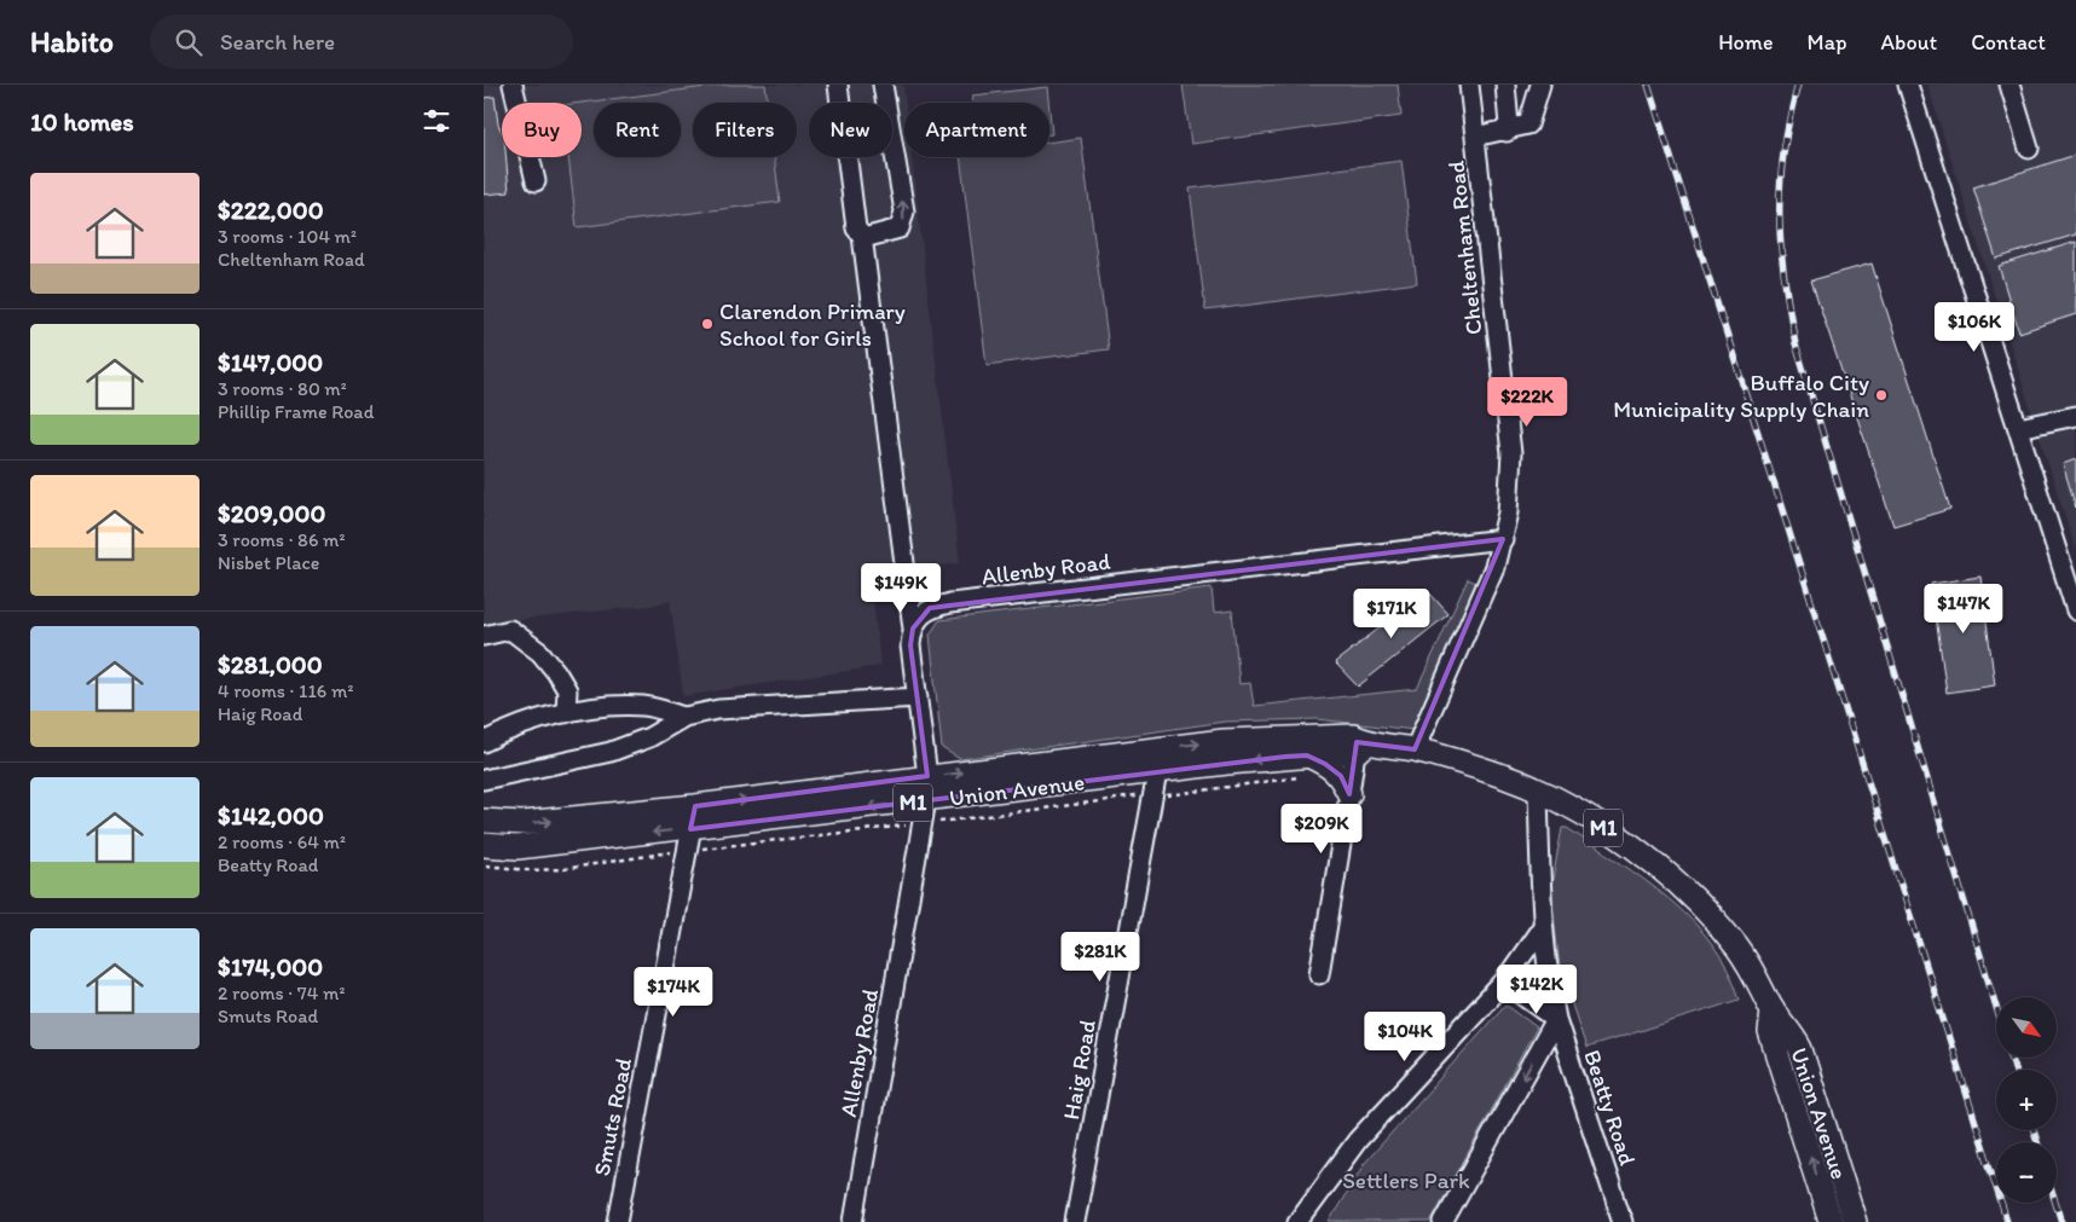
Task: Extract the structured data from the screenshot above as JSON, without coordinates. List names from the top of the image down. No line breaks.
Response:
{"streets":{"main road":["Union Avenue","M1"],"street":["Cheltenham Road","Allenby Road","Haig Road","Beatty Road","Smuts Road"]},"crossings":[["Cheltenham Road","Allenby Road"],["Cheltenham Road","Union Avenue"],["Allenby Road","Union Avenue"],["Union Avenue","Haig Road"],["Union Avenue","Beatty Road"],["Union Avenue","Smuts Road"]],"parks":["Settlers Park"],"places":["Clarendon Primary School for Girls","Buffalo City Municipality Supply Chain"],"north":"bottom right","page":{"header":"Habito","search":"Search here","nav":["Home","Map","About","Contact"],"heading":"10 homes","chip":["Buy","Rent","Filters","New","Apartment"],"list":[{"name":"$222,000","note":"3 rooms · 104 m² · Cheltenham Road"},{"name":"$147,000","note":"3 rooms · 80 m² · Phillip Frame Road"},{"name":"$209,000","note":"3 rooms · 86 m² · Nisbet Place"},{"name":"$281,000","note":"4 rooms · 116 m² · Haig Road"},{"name":"$142,000","note":"2 rooms · 64 m² · Beatty Road"},{"name":"$174,000","note":"2 rooms · 74 m² · Smuts Road"}],"price":["$106K","$222K","$149K","$147K","$171K","$209K","$281K","$142K","$174K","$104K"],"map_buttons":["+","−"]}}
